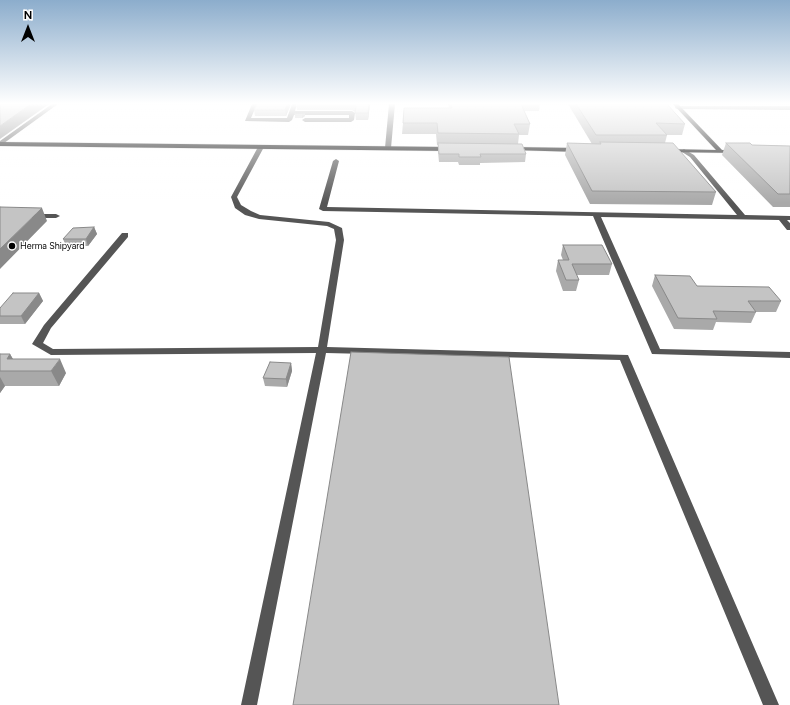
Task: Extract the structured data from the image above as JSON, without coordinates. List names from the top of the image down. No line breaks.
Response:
{"places":["Herma Shipyard"],"north":"top"}
